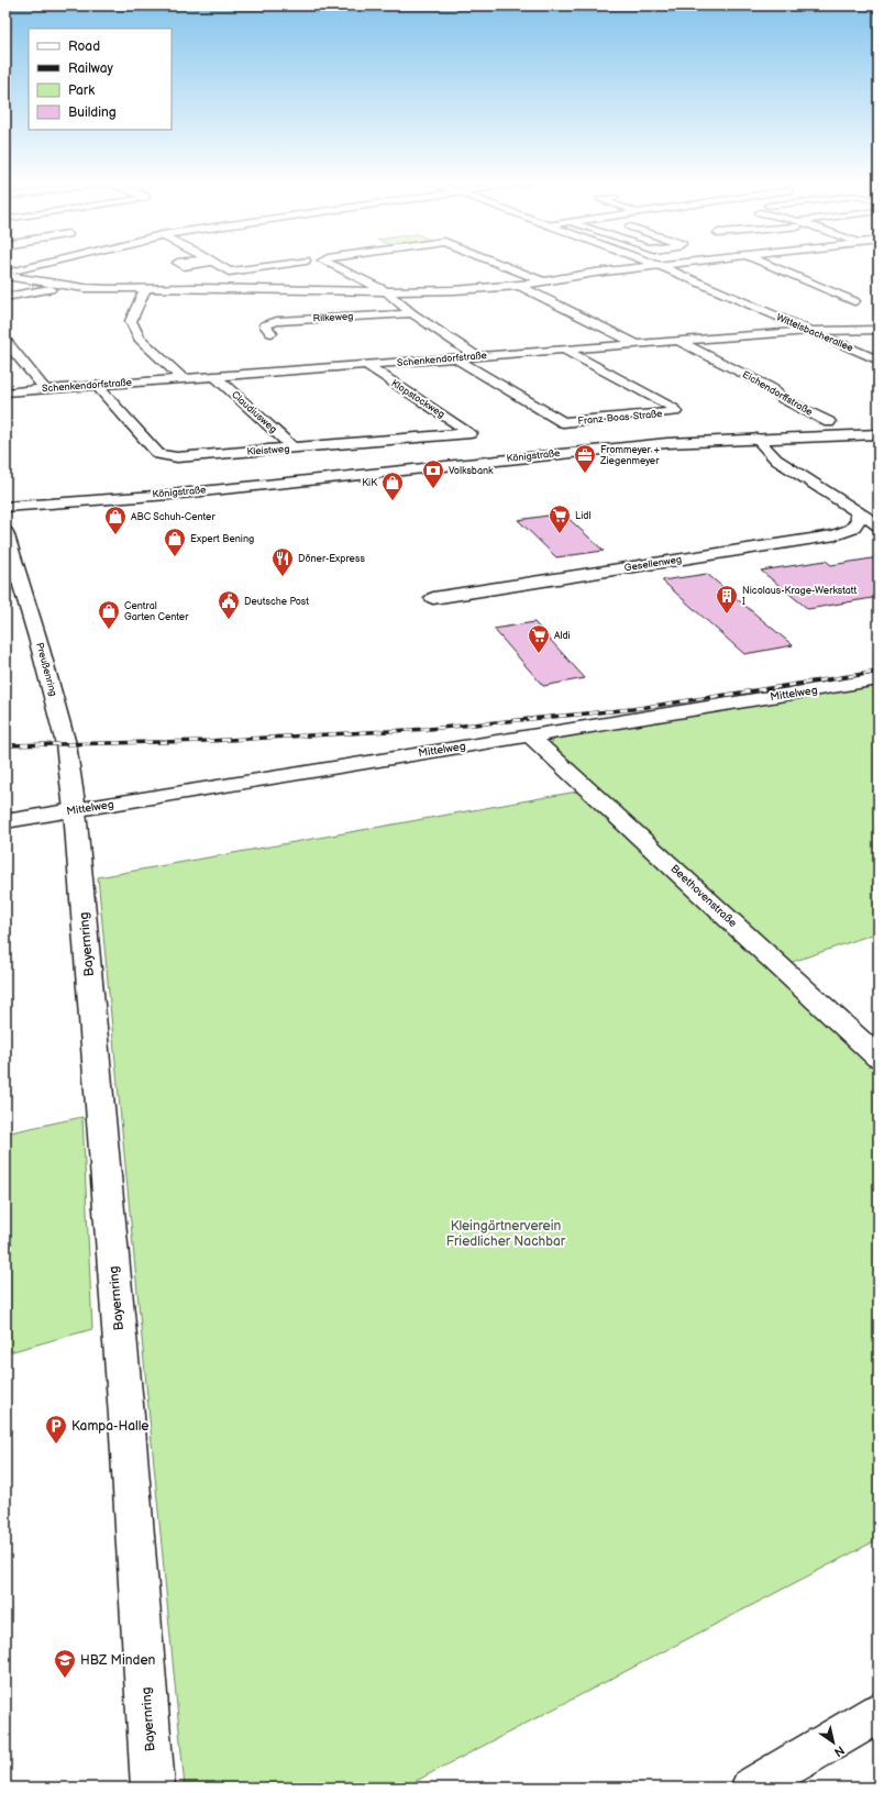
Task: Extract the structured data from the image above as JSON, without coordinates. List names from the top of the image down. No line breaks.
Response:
{"streets":{"street":["Rilkeweg","Wittelsbacherallee","Schenkendorfstraße","Eichendorffstraße","Klopstockweg","Claudiusweg","Franz-Boas-Straße","Kleistweg","Königstraße","Gesellenweg","Preußenring","Mittelweg","Beethovenstraße","Bayernring"]},"crossings":[["Wittelsbacherallee","Schenkendorfstraße"],["Schenkendorfstraße","Eichendorffstraße"],["Schenkendorfstraße","Klopstockweg"],["Schenkendorfstraße","Claudiusweg"],["Schenkendorfstraße","Franz-Boas-Straße"],["Schenkendorfstraße","Kleistweg"],["Klopstockweg","Kleistweg"],["Claudiusweg","Kleistweg"],["Preußenring","Mittelweg"],["Preußenring","Bayernring"],["Mittelweg","Beethovenstraße"],["Mittelweg","Bayernring"]],"parks":["Kleingärtnerverein Friedlicher Nachbar"],"places":{"office":["Frommeyer + Ziegenmeyer"],"bank":["Volksbank"],"shop":["KiK","ABC Schuh-Center","Expert Bening","Central Garten Center"],"supermarket":["Lidl","Aldi"],"restaurant":["Döner-Express"],"building":["Nicolaus-Krage-Werkstatt I"],"public building":["Deutsche Post"],"parking":["Kampa-Halle"],"school or university":["HBZ Minden"]},"legend":["Road","Railway","Park","Building"],"north":"bottom right"}
